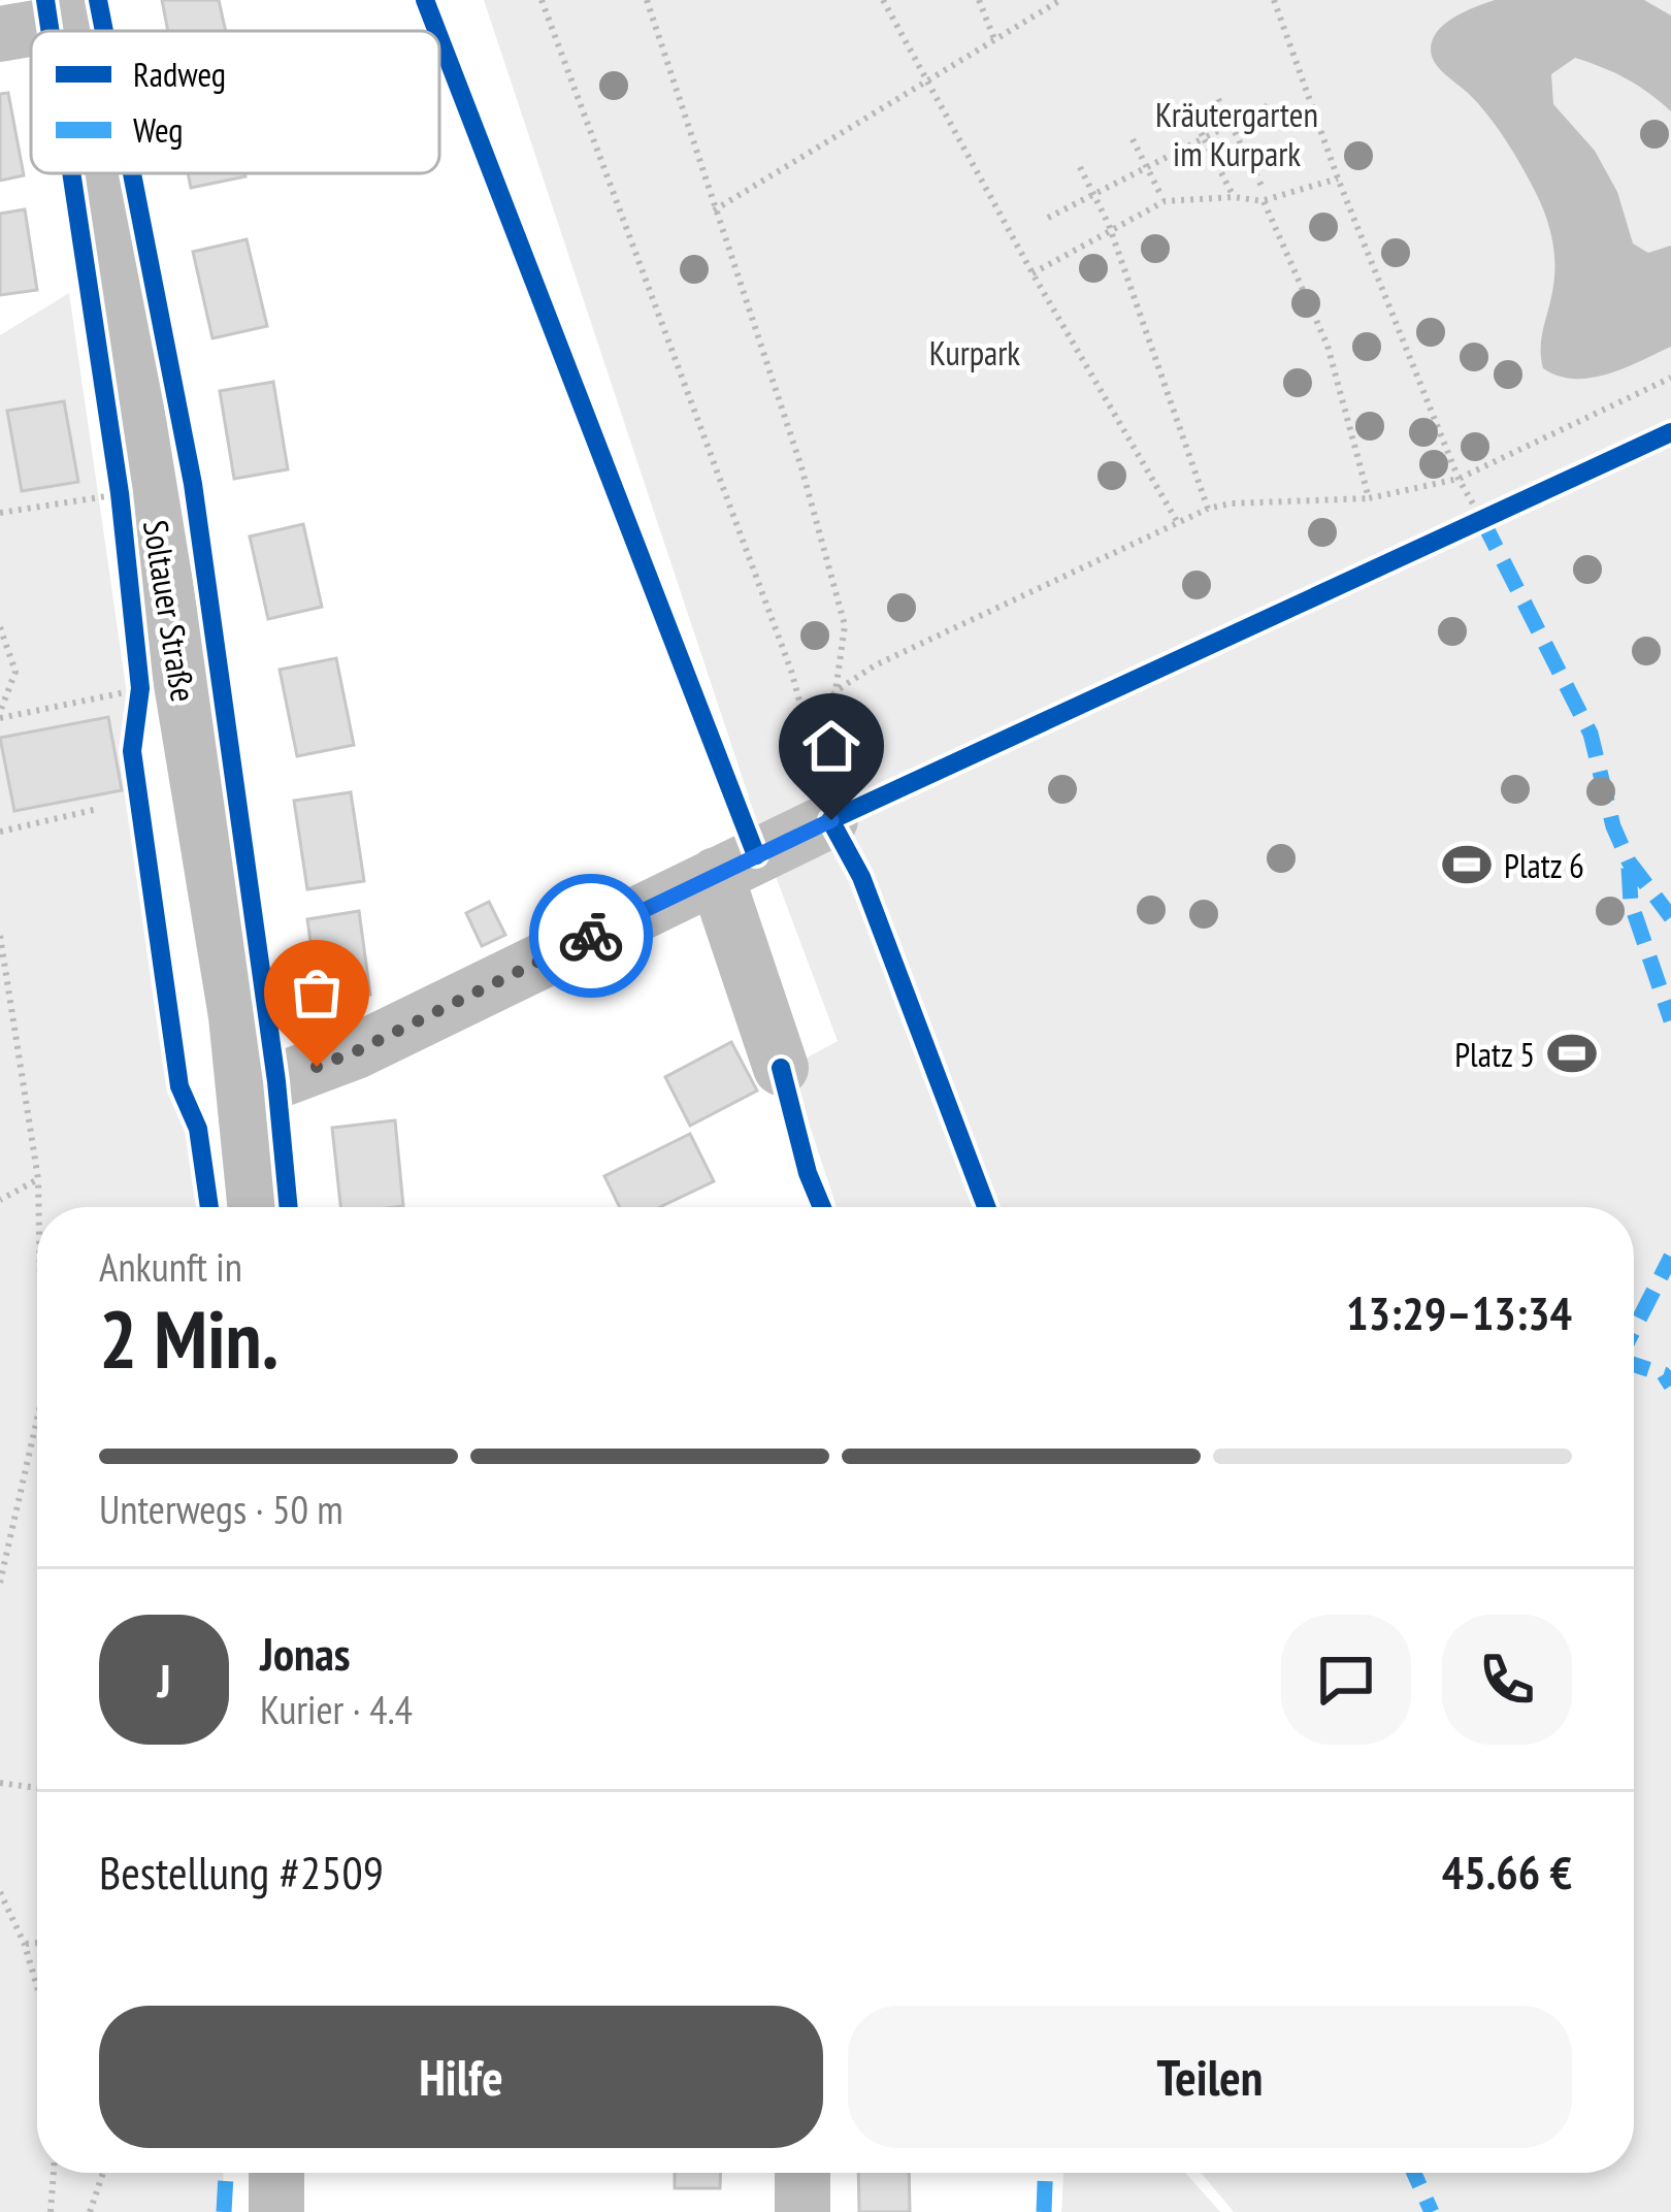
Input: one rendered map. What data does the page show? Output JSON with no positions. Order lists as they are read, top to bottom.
{
  "streets": {
    "street": ["Soltauer Straße"]
  },
  "parks": ["Kräutergarten im Kurpark", "Kurpark"],
  "places": {
    "sports": ["Platz 6", "Platz 5"]
  },
  "legend": ["Radweg", "Weg"],
  "page": {
    "heading": ["2 Min.", "Ankunft in", "13:29–13:34"],
    "panel": [
      "Jonas",
      "Kurier · 4.4",
      "Bestellung #2509",
      "45.66 €"
    ],
    "bar": "Unterwegs · 50 m",
    "round": "J",
    "buttons": ["Hilfe", "Teilen"]
  }
}
